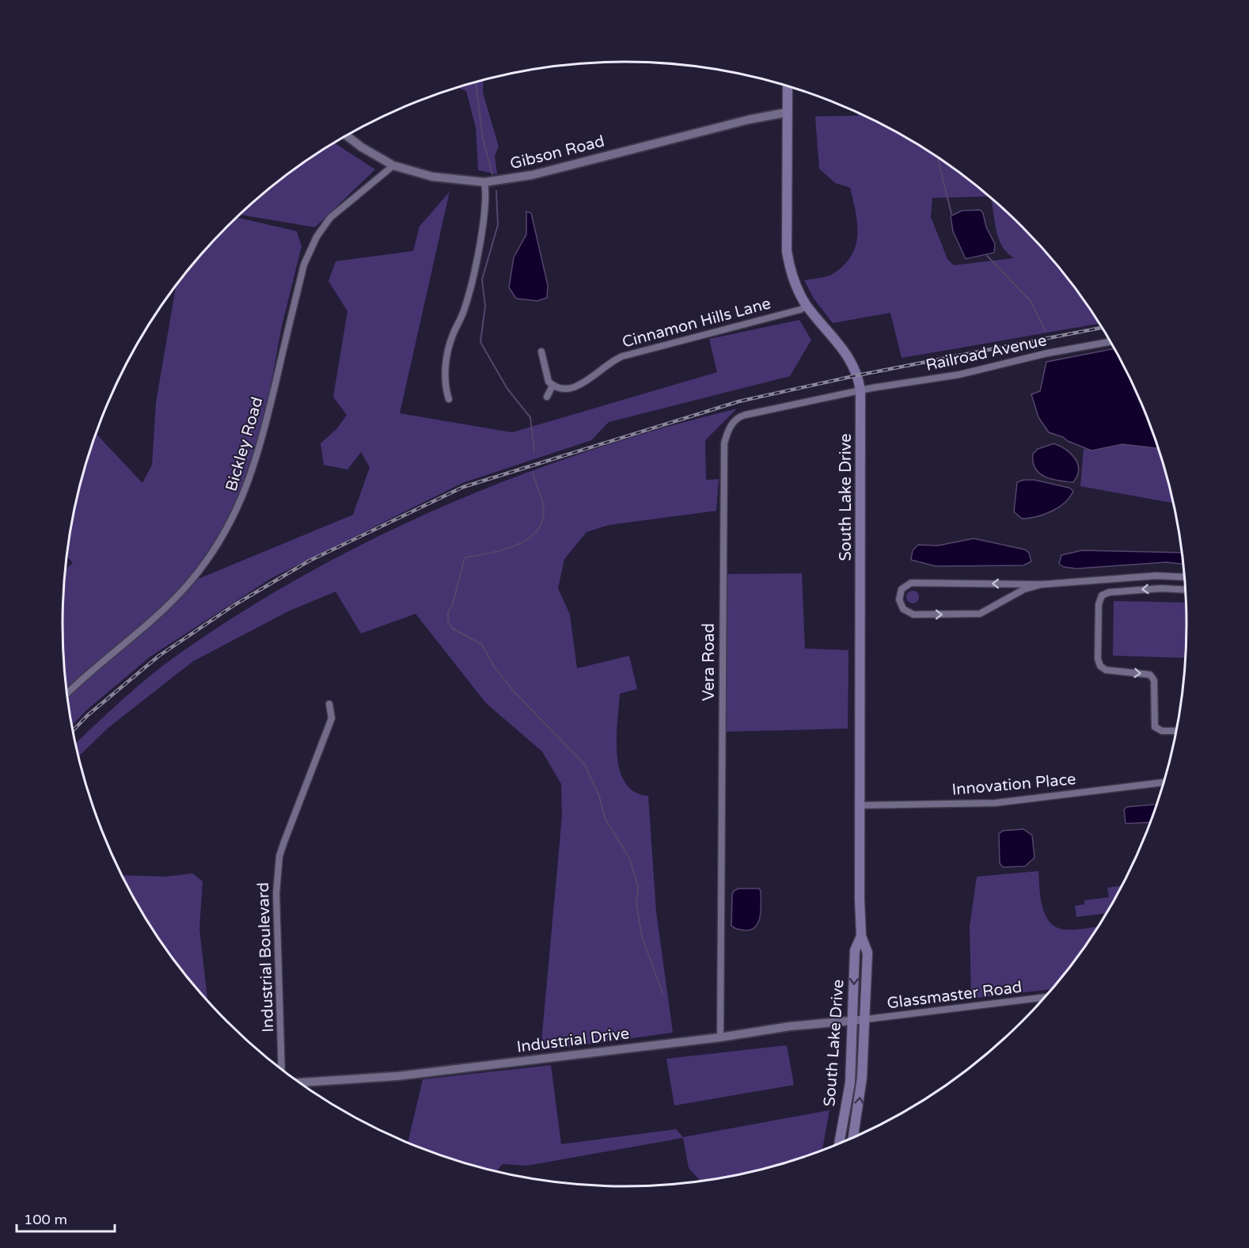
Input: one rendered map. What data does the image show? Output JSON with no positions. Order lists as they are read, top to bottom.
{
  "streets": {
    "main road": ["South Lake Drive"],
    "street": [
      "Gibson Road",
      "Cinnamon Hills Lane",
      "Railroad Avenue",
      "Bickley Road",
      "Vera Road",
      "Innovation Place",
      "Industrial Boulevard",
      "Glassmaster Road",
      "Industrial Drive"
    ]
  },
  "crossings": [
    ["Gibson Road", "Bickley Road"],
    ["Gibson Road", "South Lake Drive"],
    ["Cinnamon Hills Lane", "South Lake Drive"],
    ["Railroad Avenue", "South Lake Drive"],
    ["Railroad Avenue", "Vera Road"],
    ["South Lake Drive", "Vera Road"],
    ["South Lake Drive", "Innovation Place"],
    ["South Lake Drive", "Glassmaster Road"],
    ["South Lake Drive", "Industrial Drive"],
    ["Vera Road", "Industrial Drive"],
    ["Glassmaster Road", "Industrial Drive"]
  ],
  "scale_bar": "100 m"
}
